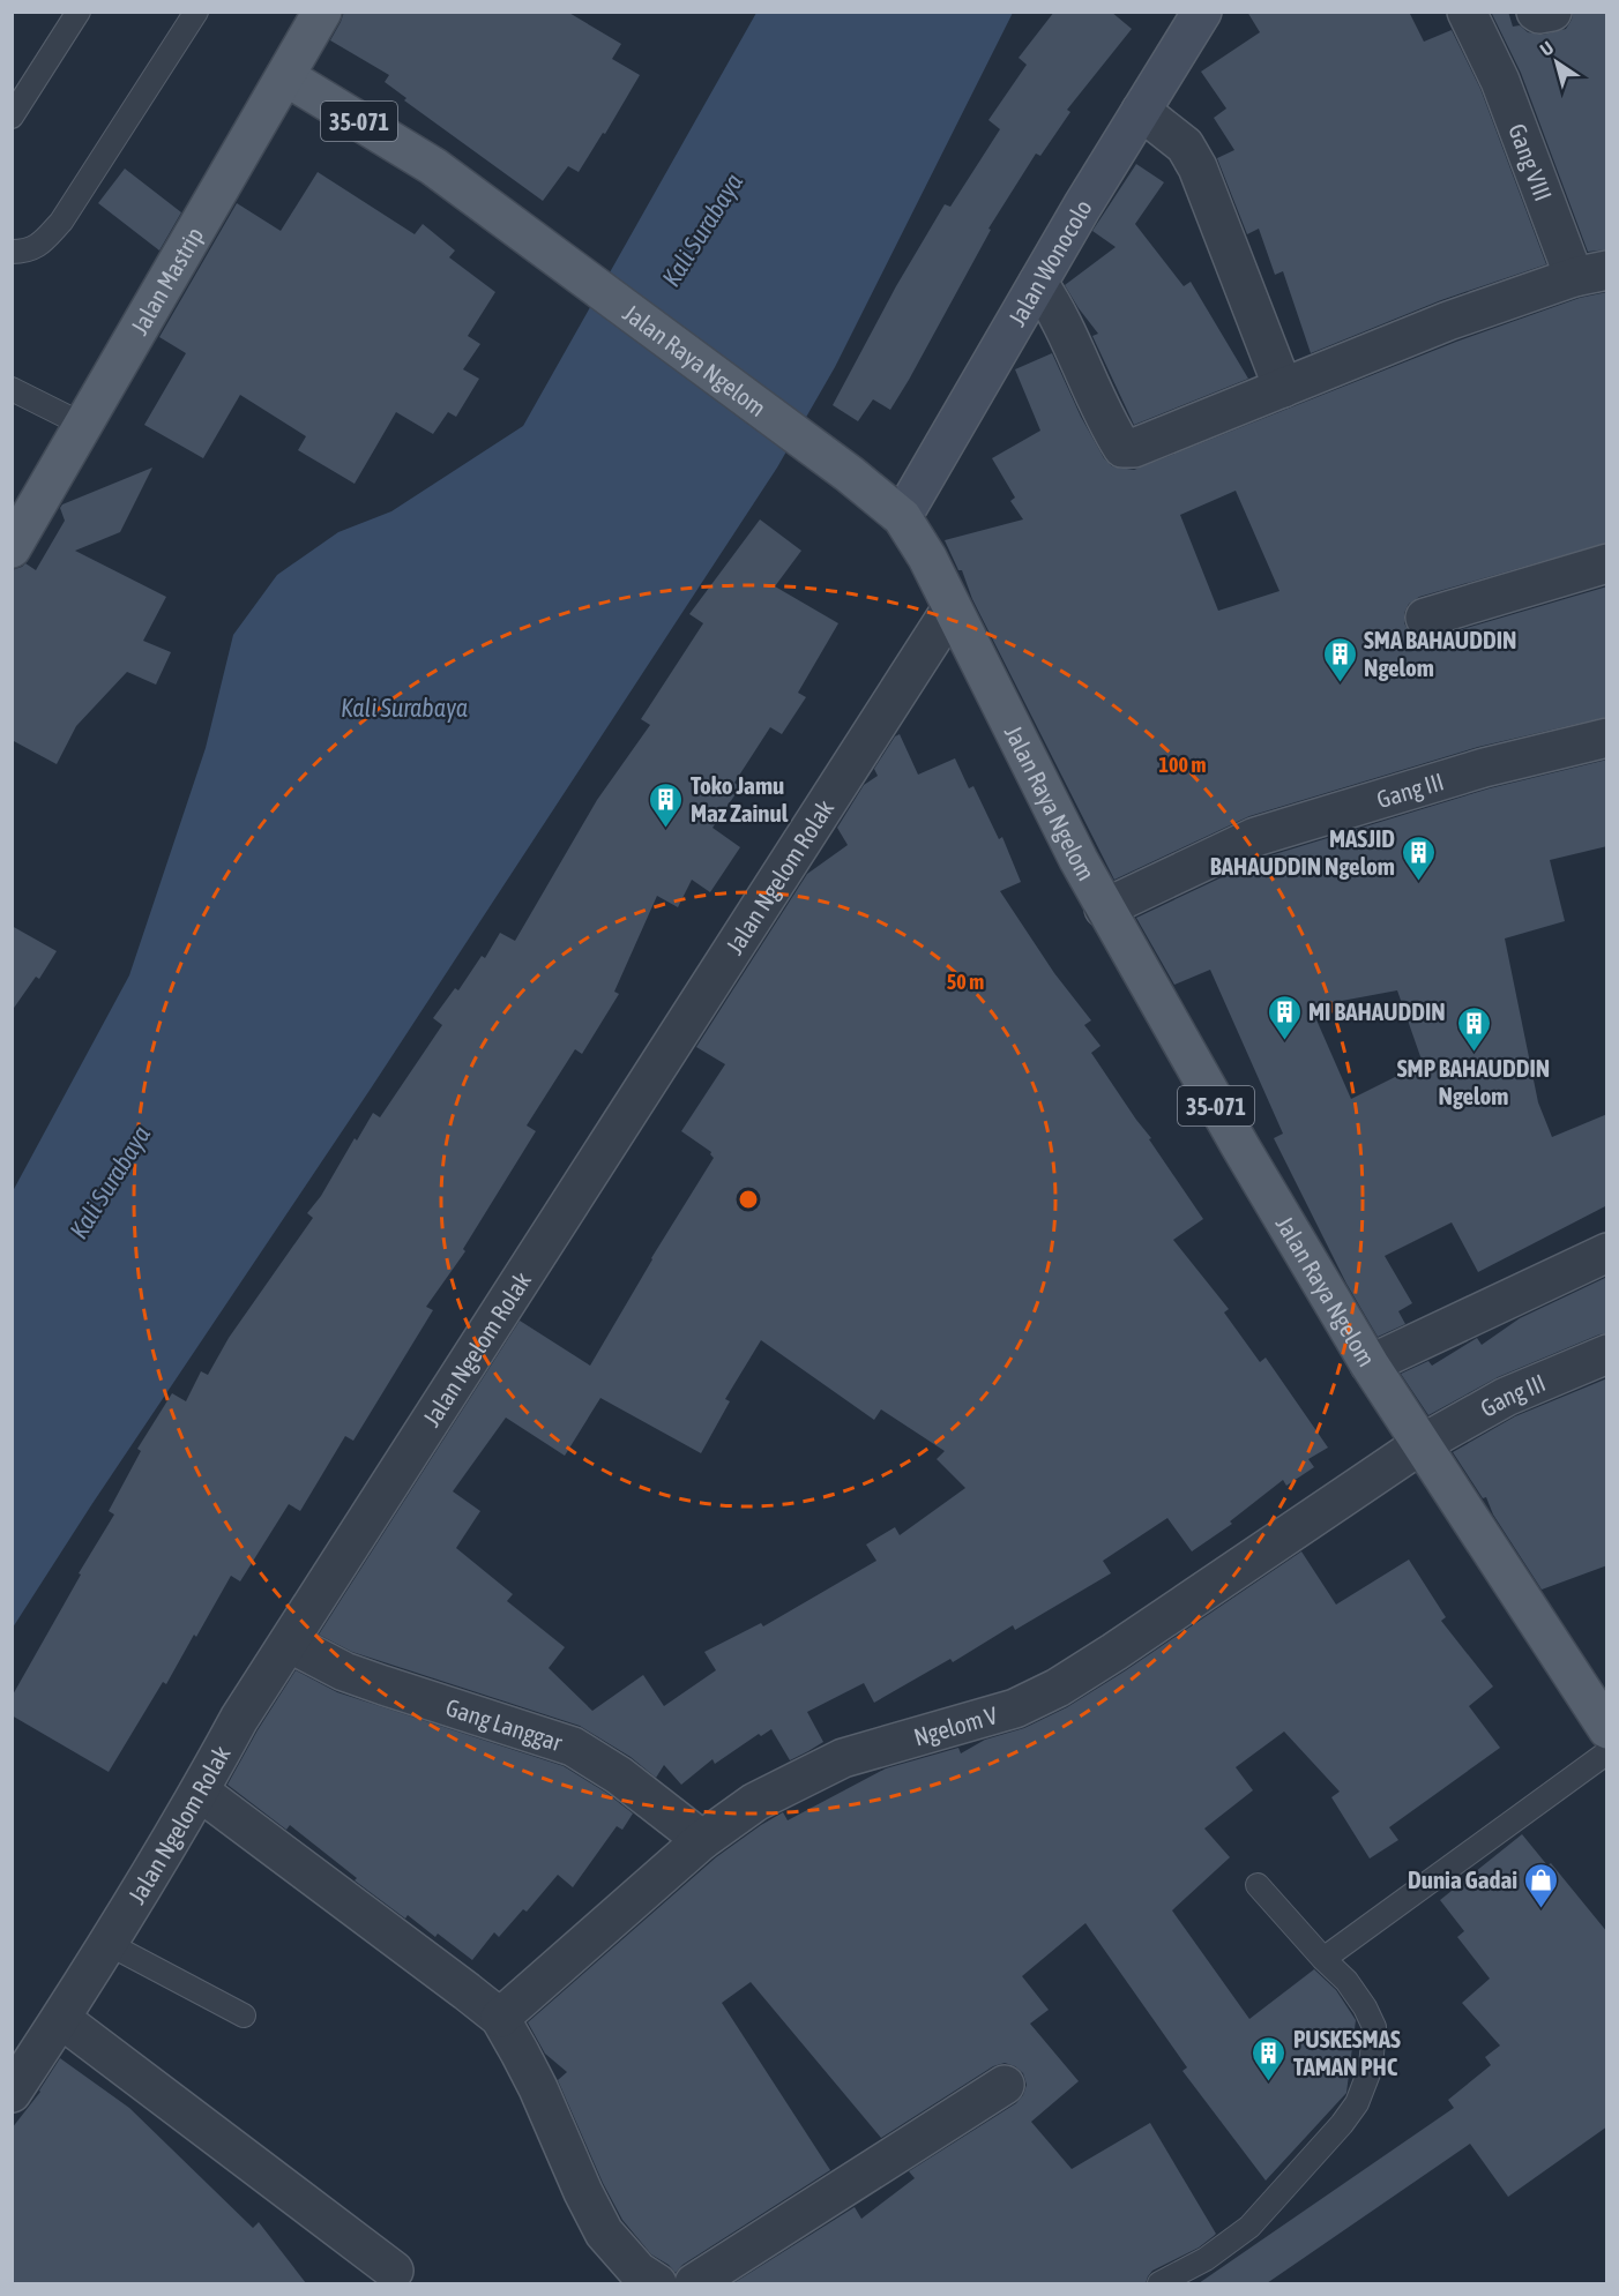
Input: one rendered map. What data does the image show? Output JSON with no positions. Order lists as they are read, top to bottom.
{
  "streets": {
    "main road": [
      "35-071",
      "Jalan Wonocolo",
      "Jalan Mastrip",
      "Jalan Raya Ngelom"
    ],
    "street": [
      "Gang VIII",
      "Gang III",
      "Jalan Ngelom Rolak",
      "Gang Langgar",
      "Ngelom V"
    ]
  },
  "crossings": [
    ["Jalan Wonocolo", "Jalan Raya Ngelom"],
    ["Jalan Mastrip", "Jalan Raya Ngelom"],
    ["Jalan Raya Ngelom", "Gang III"],
    ["Jalan Raya Ngelom", "Jalan Ngelom Rolak"],
    ["Jalan Raya Ngelom", "Ngelom V"],
    ["Gang III", "Ngelom V"],
    ["Jalan Ngelom Rolak", "Gang Langgar"],
    ["Gang Langgar", "Ngelom V"]
  ],
  "water": ["Kali Surabaya"],
  "places": {
    "building": [
      "SMA BAHAUDDIN Ngelom",
      "Toko Jamu Maz Zainul",
      "MASJID BAHAUDDIN Ngelom",
      "MI BAHAUDDIN",
      "SMP BAHAUDDIN Ngelom",
      "PUSKESMAS TAMAN PHC"
    ],
    "shop": ["Dunia Gadai"]
  },
  "north": "top left",
  "rings": ["100 m", "50 m"]
}
